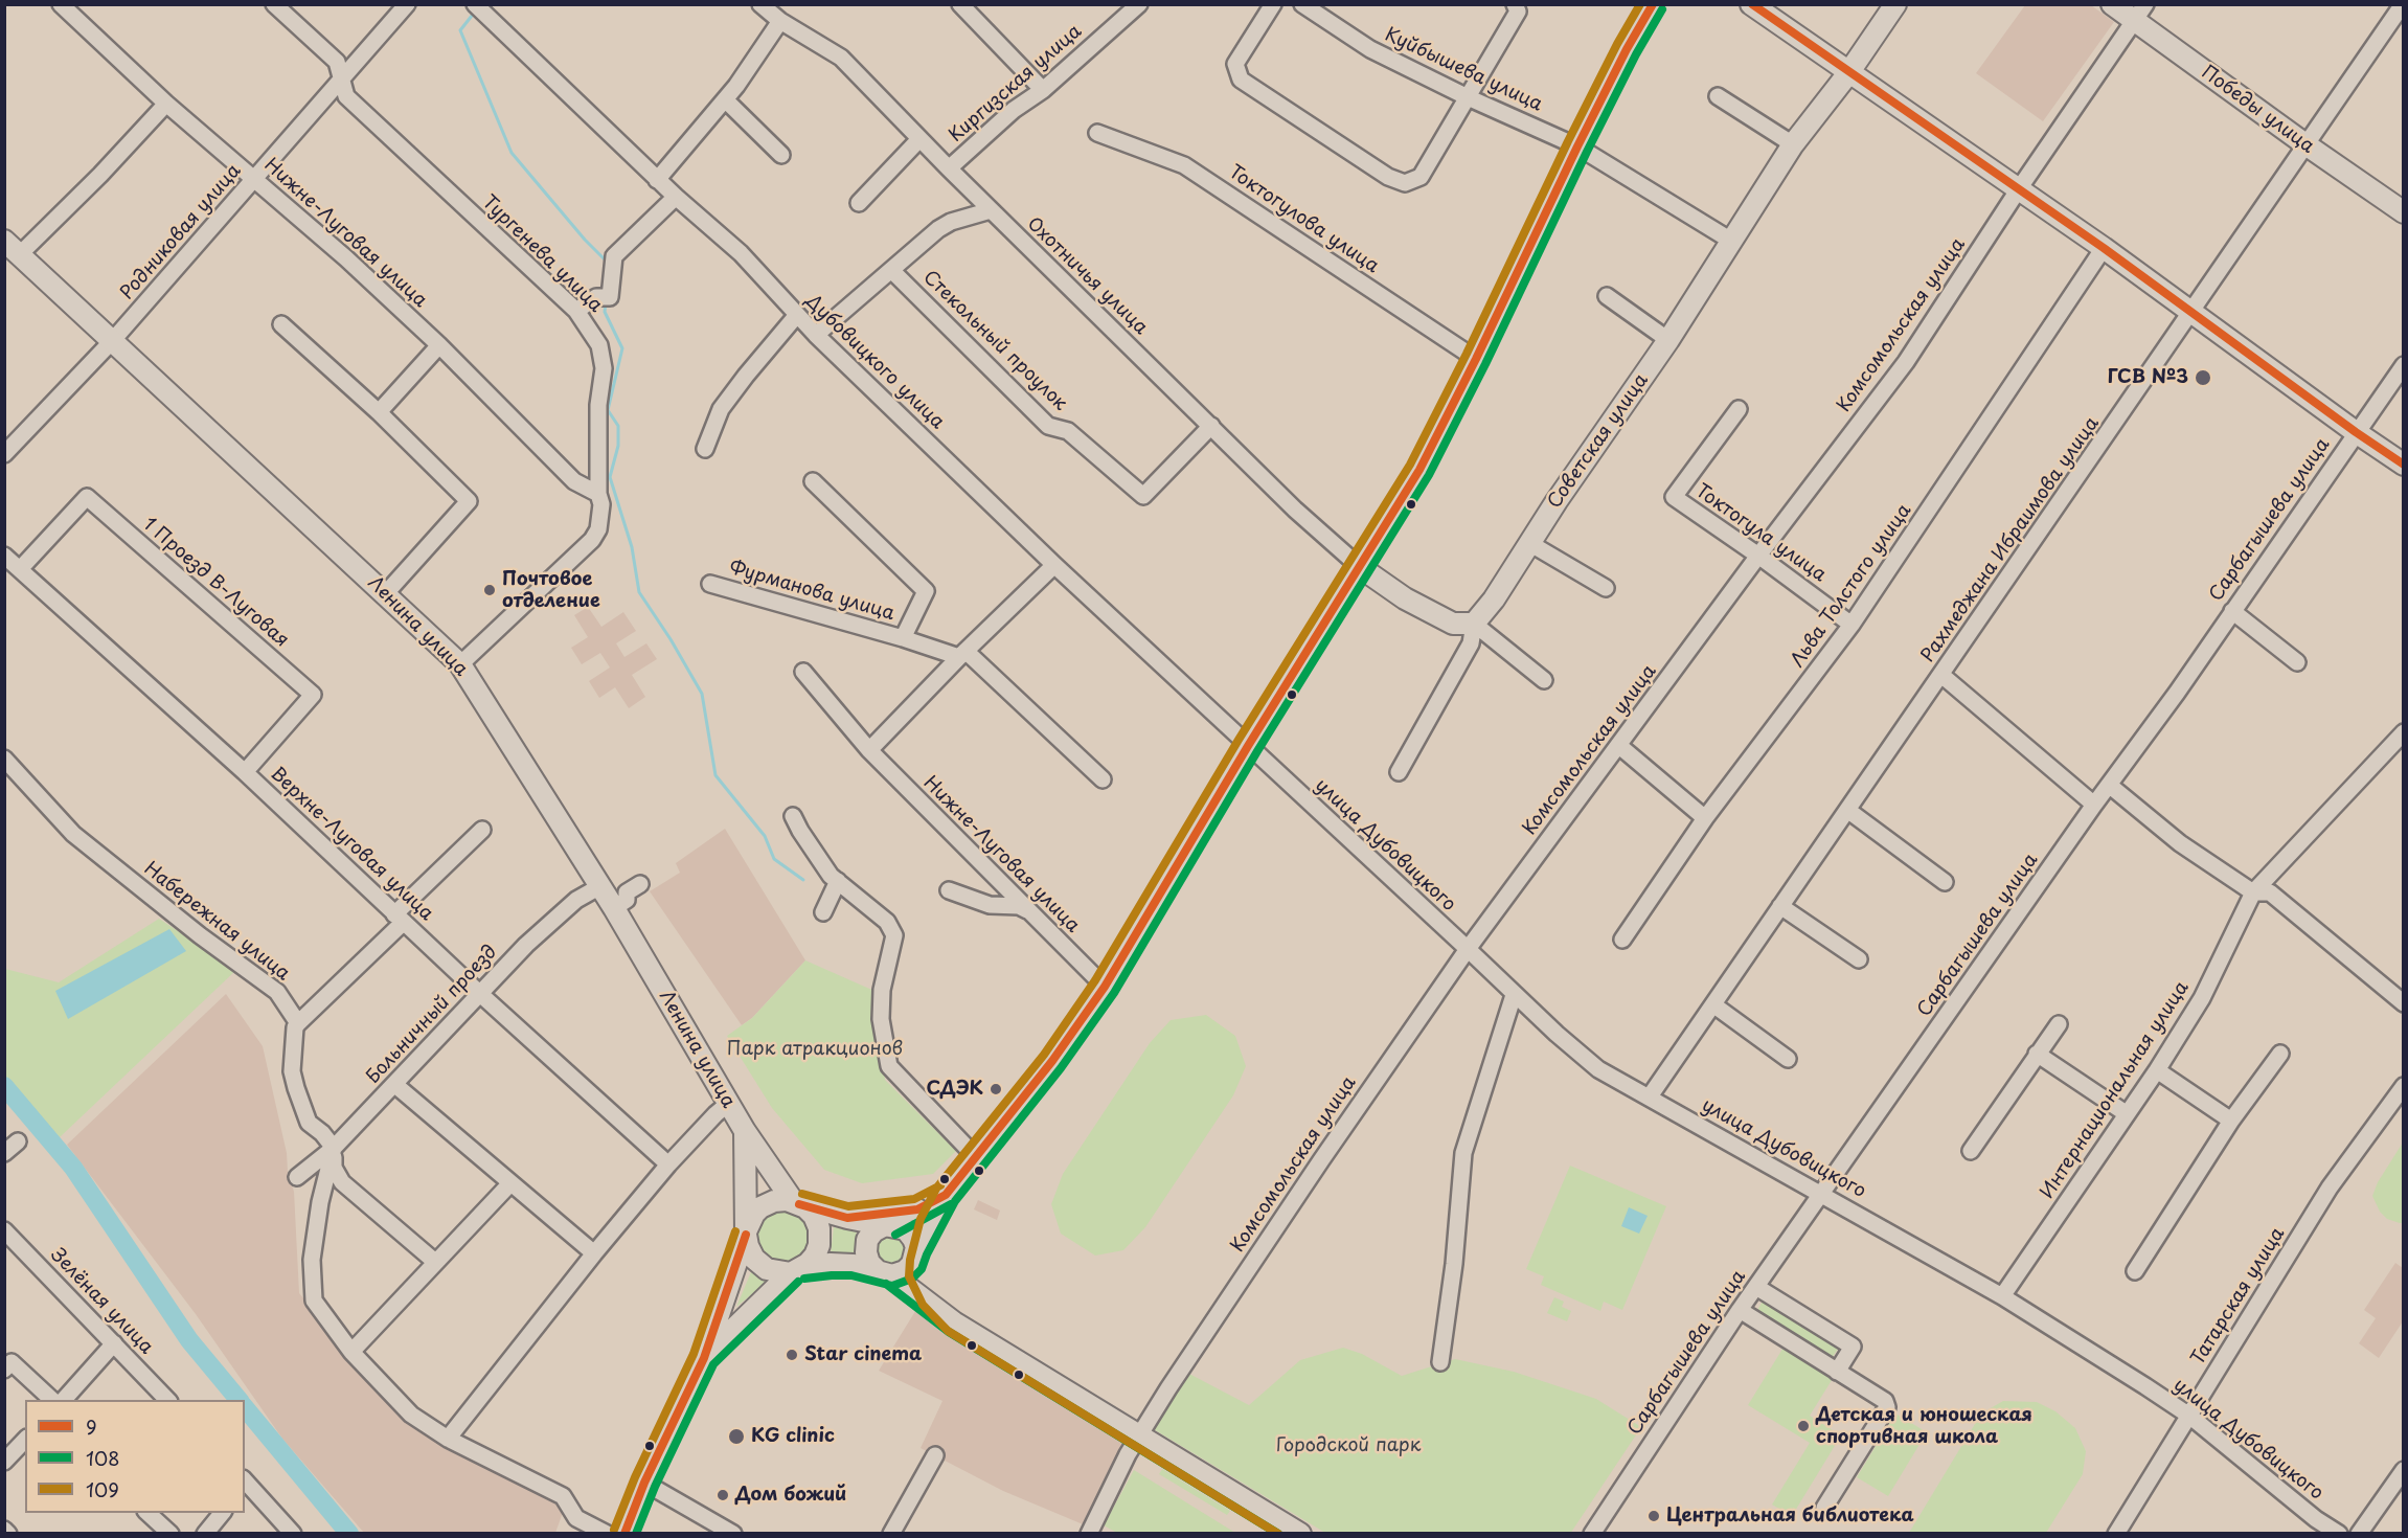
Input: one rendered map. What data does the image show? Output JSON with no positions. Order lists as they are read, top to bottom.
{
  "streets": {
    "main road": ["Победы улица", "Советская улица", "Ленина улица"],
    "street": [
      "Куйбышева улица",
      "Киргизская улица",
      "Токтогулова улица",
      "Родниковая улица",
      "Нижне-Луговая улица",
      "Тургенева улица",
      "Охотничья улица",
      "Комсомольская улица",
      "Стекольный проулок",
      "Дубовицкого улица",
      "Сарбагышева улица",
      "Токтогула улица",
      "Рахмеджана Ибраимова улица",
      "1 Проезд В-Луговая",
      "Льва Толстого улица",
      "Фурманова улица",
      "Верхне-Луговая улица",
      "улица Дубовицкого",
      "Набережная улица",
      "Больничный проезд",
      "Интернациональная улица",
      "Татарская улица",
      "Зелёная улица"
    ]
  },
  "crossings": [
    ["Куйбышева улица", "Советская улица"],
    ["Киргизская улица", "Охотничья улица"],
    ["Победы улица", "Комсомольская улица"],
    ["Победы улица", "Рахмеджана Ибраимова улица"],
    ["Родниковая улица", "Нижне-Луговая улица"],
    ["Родниковая улица", "Тургенева улица"],
    ["Родниковая улица", "Ленина улица"],
    ["Нижне-Луговая улица", "Тургенева улица"],
    ["Тургенева улица", "Ленина улица"],
    ["Охотничья улица", "Стекольный проулок"],
    ["Комсомольская улица", "Токтогула улица"],
    ["Комсомольская улица", "улица Дубовицкого"],
    ["Дубовицкого улица", "улица Дубовицкого"],
    ["Сарбагышева улица", "улица Дубовицкого"],
    ["Токтогула улица", "Льва Толстого улица"],
    ["Рахмеджана Ибраимова улица", "улица Дубовицкого"],
    ["1 Проезд В-Луговая", "Верхне-Луговая улица"],
    ["Ленина улица", "Больничный проезд"],
    ["Верхне-Луговая улица", "Больничный проезд"],
    ["улица Дубовицкого", "Интернациональная улица"],
    ["улица Дубовицкого", "Татарская улица"]
  ],
  "parks": ["Парк атракционов", "Городской парк"],
  "places": [
    "ГСВ №3",
    "Почтовое отделение",
    "СДЭК",
    "Star cinema",
    "Детская и юношеская спортивная школа",
    "KG clinic",
    "Дом божий",
    "Центральная библиотека"
  ],
  "lines": ["transit line 9", "transit line 109", "transit line 108"],
  "legend": ["9", "108", "109"]
}
